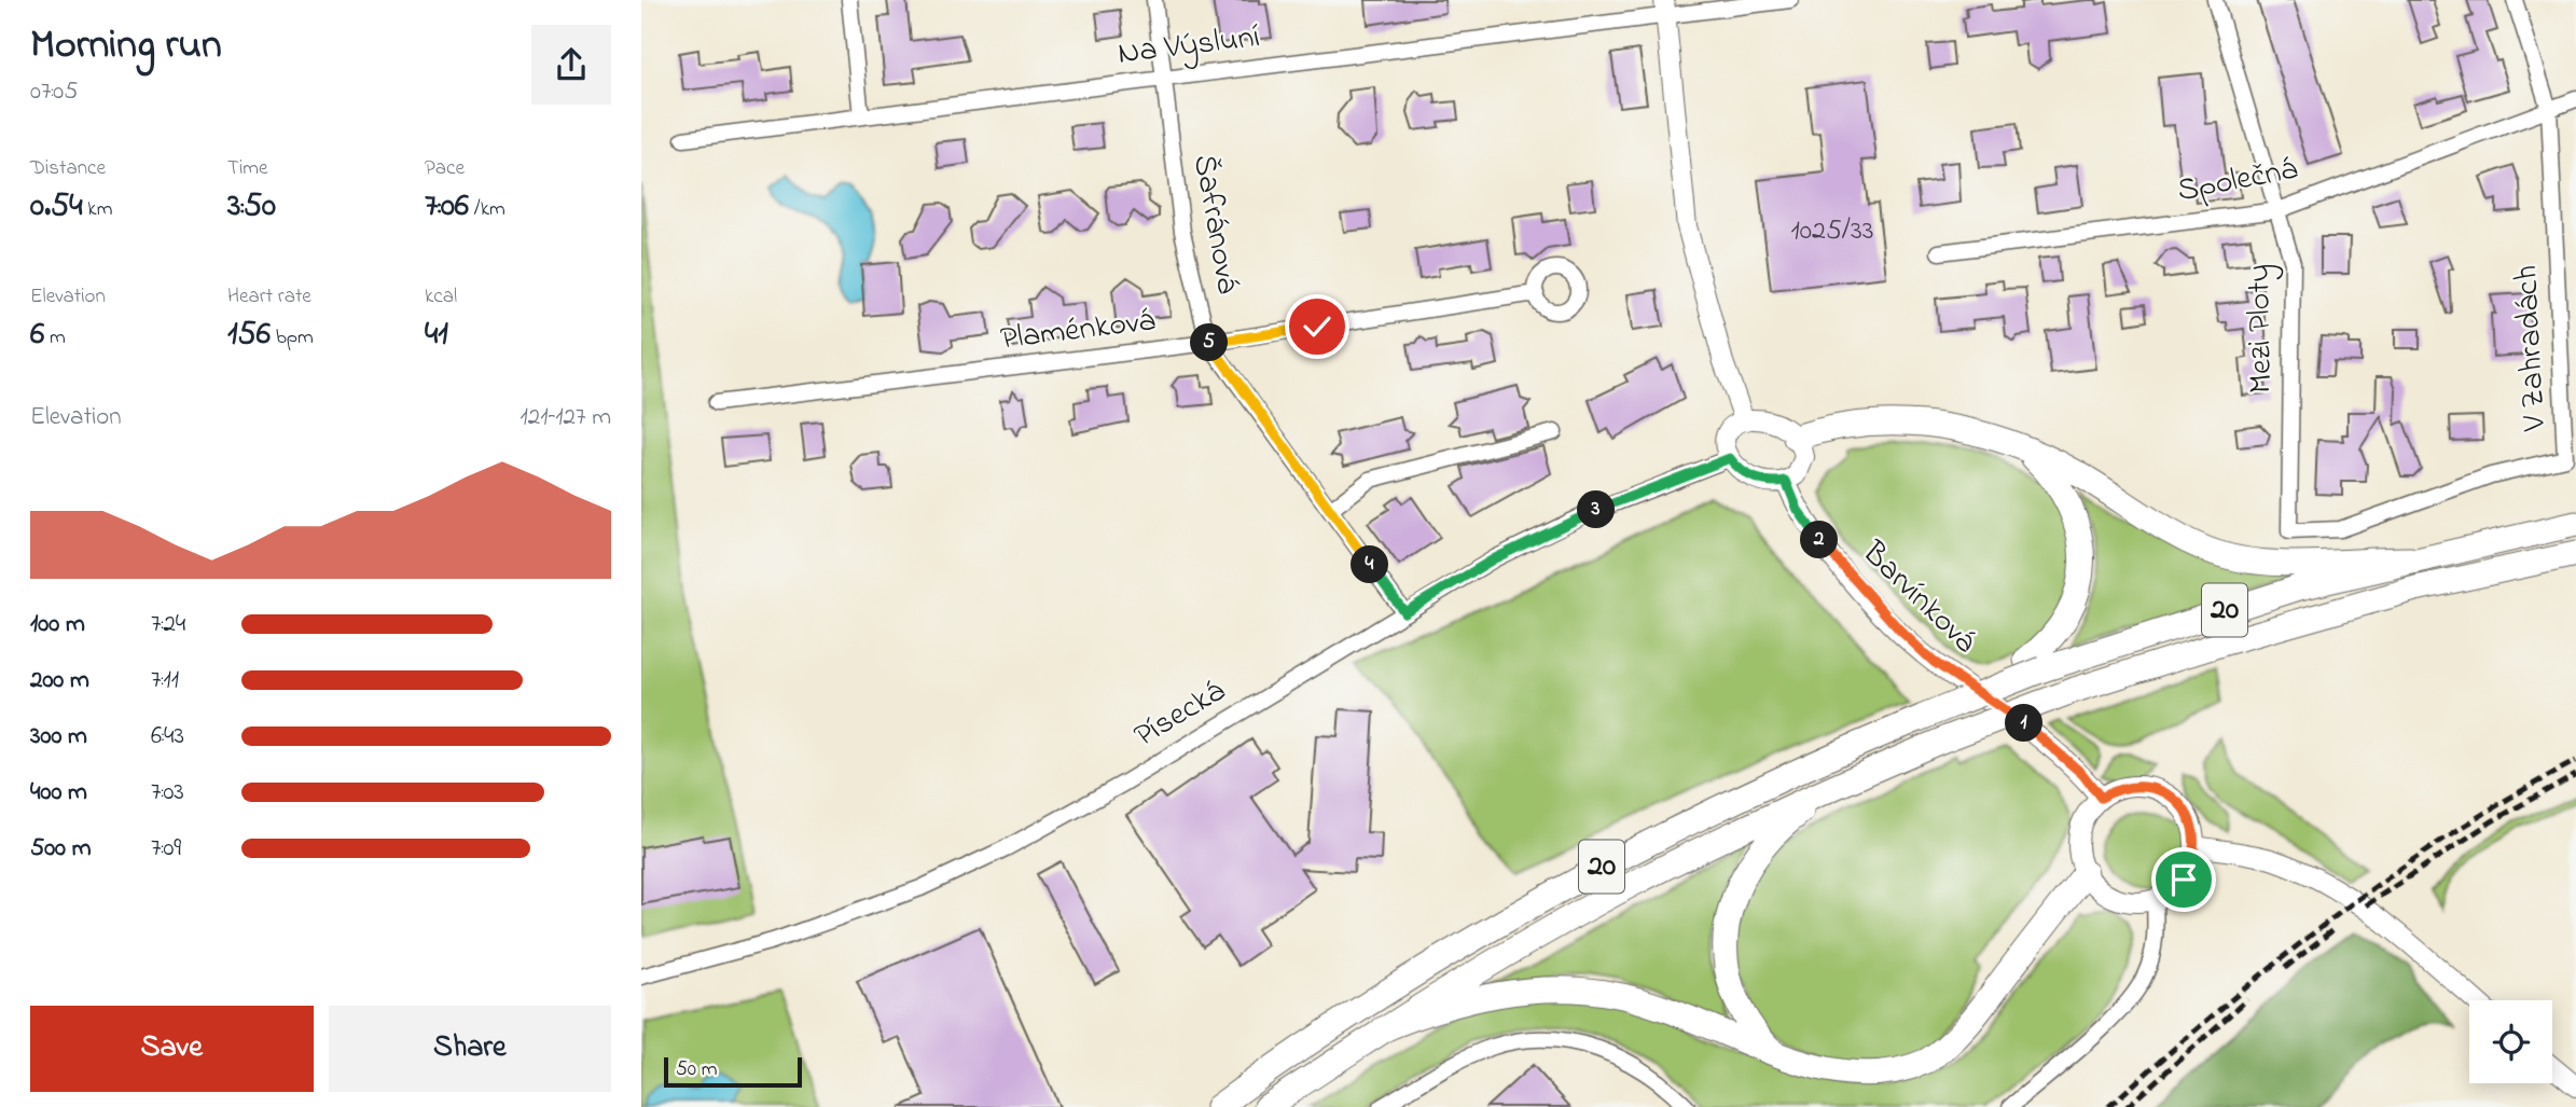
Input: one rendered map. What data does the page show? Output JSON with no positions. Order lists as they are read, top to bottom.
{
  "streets": {
    "highway": ["20"],
    "street": [
      "Na Výsluní",
      "Společná",
      "Šafránová",
      "Mezi Ploty",
      "Plaménková",
      "V Zahradách",
      "Barvínková",
      "Písecká"
    ]
  },
  "crossings": [
    ["Na Výsluní", "Šafránová"],
    ["Společná", "Mezi Ploty"],
    ["Společná", "V Zahradách"],
    ["Šafránová", "Plaménková"],
    ["Šafránová", "Písecká"],
    ["Mezi Ploty", "V Zahradách"],
    ["Barvínková", "Písecká"]
  ],
  "house_numbers": ["1025/33"],
  "scale_bar": "50 m",
  "page": {
    "heading": ["Morning run", "07:05"],
    "stats": [
      ["Distance", "0.54 km"],
      ["Time", "3:50"],
      ["Pace", "7:06 /km"],
      ["Elevation", "6 m"],
      ["Heart rate", "156 bpm"],
      ["kcal", "41"]
    ],
    "pins": [
      "5",
      "3",
      "2",
      "4",
      "1"
    ],
    "chart": ["Elevation", "121–127 m"],
    "list": [
      {
        "name": "100 m",
        "note": "7:24"
      },
      {
        "name": "200 m",
        "note": "7:11"
      },
      {
        "name": "300 m",
        "note": "6:43"
      },
      {
        "name": "400 m",
        "note": "7:03"
      },
      {
        "name": "500 m",
        "note": "7:09"
      }
    ],
    "buttons": ["Save", "Share"],
    "scale": "50 m"
  }
}
